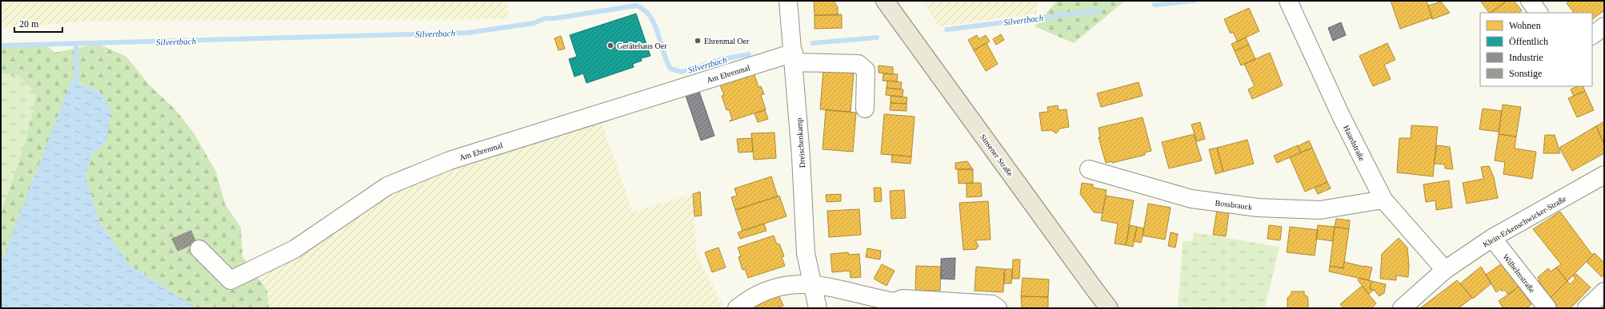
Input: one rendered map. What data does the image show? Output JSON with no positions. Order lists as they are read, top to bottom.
{
  "streets": {
    "main road": ["Sinsener Straße"],
    "street": [
      "Am Ehrenmal",
      "Dreischenkamp",
      "Haardstraße",
      "Bossbrauck",
      "Klein-Erkenschwicker-Straße",
      "Wilhelmstraße"
    ]
  },
  "crossings": [
    ["Am Ehrenmal", "Dreischenkamp"],
    ["Haardstraße", "Bossbrauck"],
    ["Haardstraße", "Klein-Erkenschwicker-Straße"],
    ["Klein-Erkenschwicker-Straße", "Wilhelmstraße"]
  ],
  "water": ["Silvertbach"],
  "places": ["Ehrenmal Oer", "Gerätehaus Oer"],
  "legend": [
    "Wohnen",
    "Öffentlich",
    "Industrie",
    "Sonstige"
  ],
  "scale_bar": "20 m"
}
